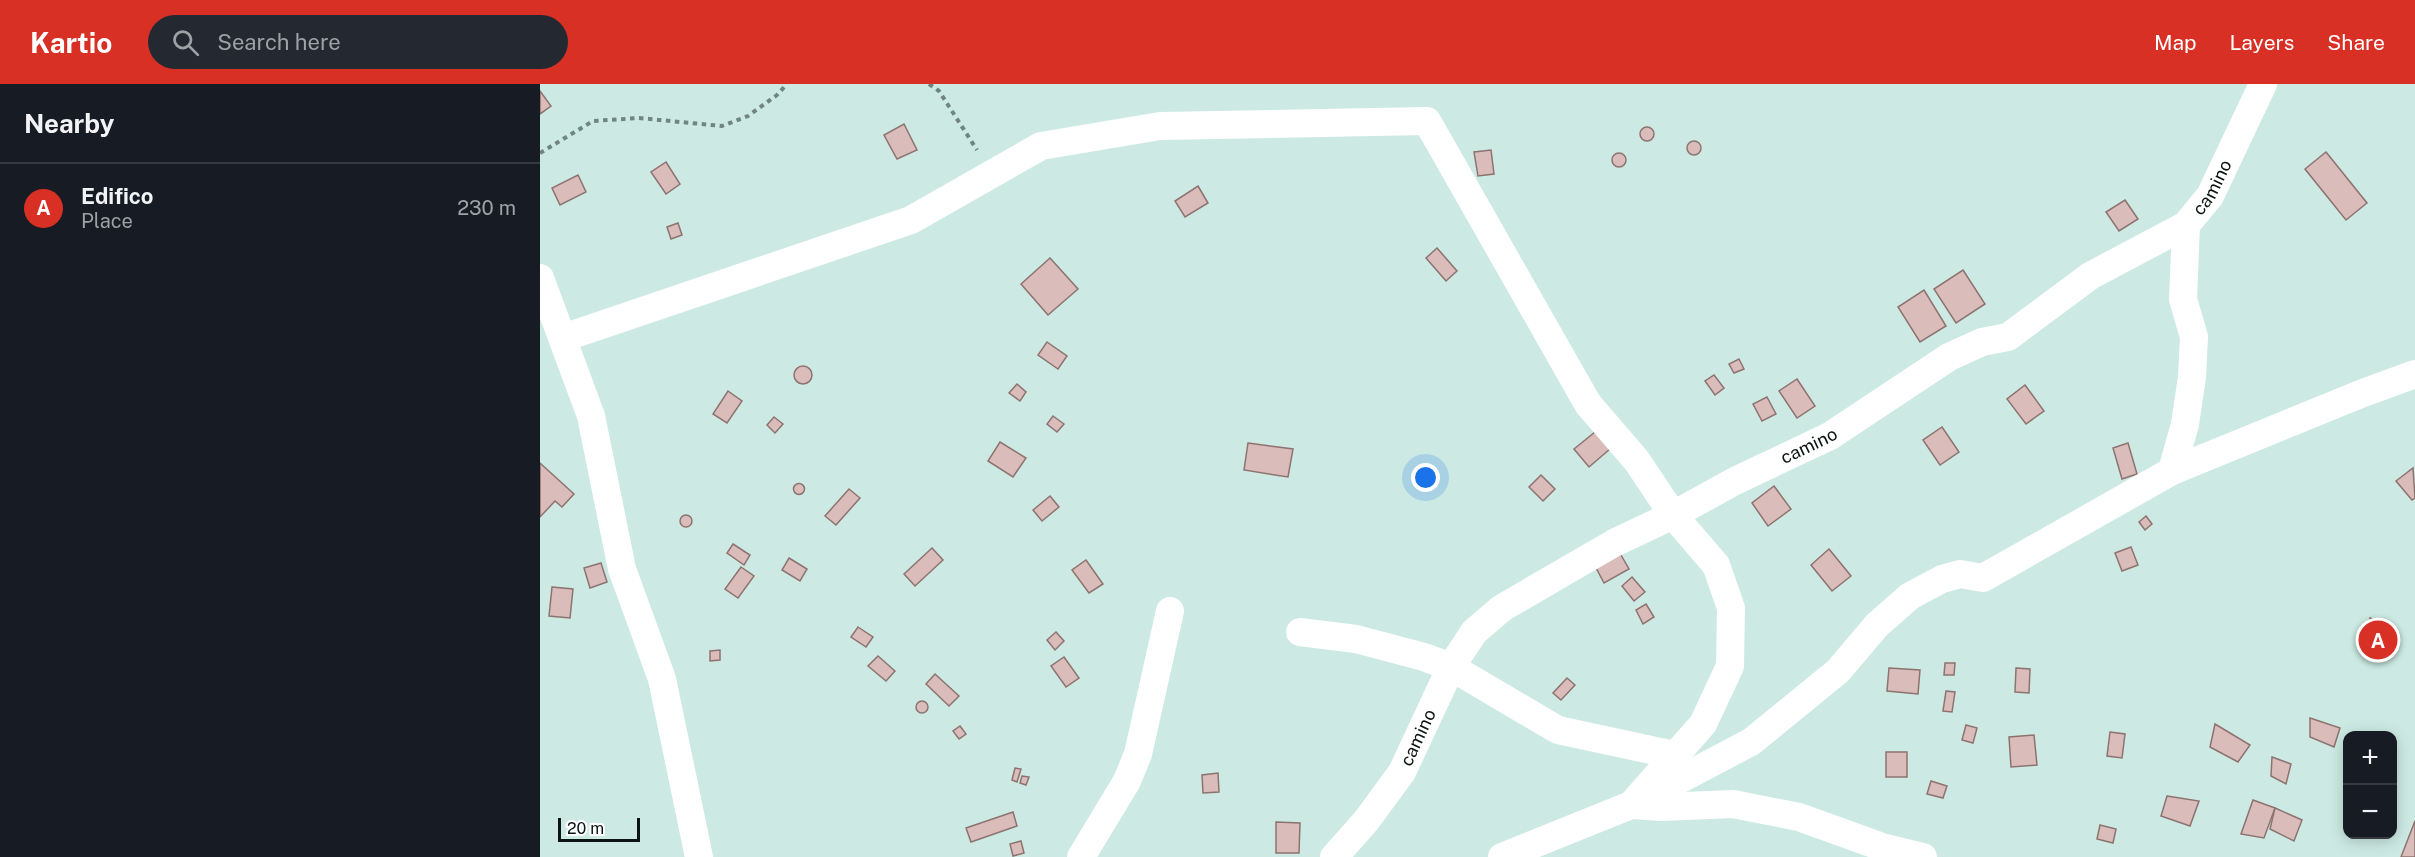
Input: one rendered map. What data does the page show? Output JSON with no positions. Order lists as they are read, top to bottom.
{
  "streets": {
    "street": ["camino"]
  },
  "scale_bar": "20 m",
  "page": {
    "header": "Kartio",
    "search": "Search here",
    "nav": ["Map", "Layers", "Share"],
    "heading": "Nearby",
    "list": [
      {
        "mark": "A",
        "name": "Edifico",
        "note": "Place",
        "value": "230 m"
      }
    ],
    "pins": "A",
    "map_buttons": ["+", "−"],
    "scale": "20 m"
  }
}
